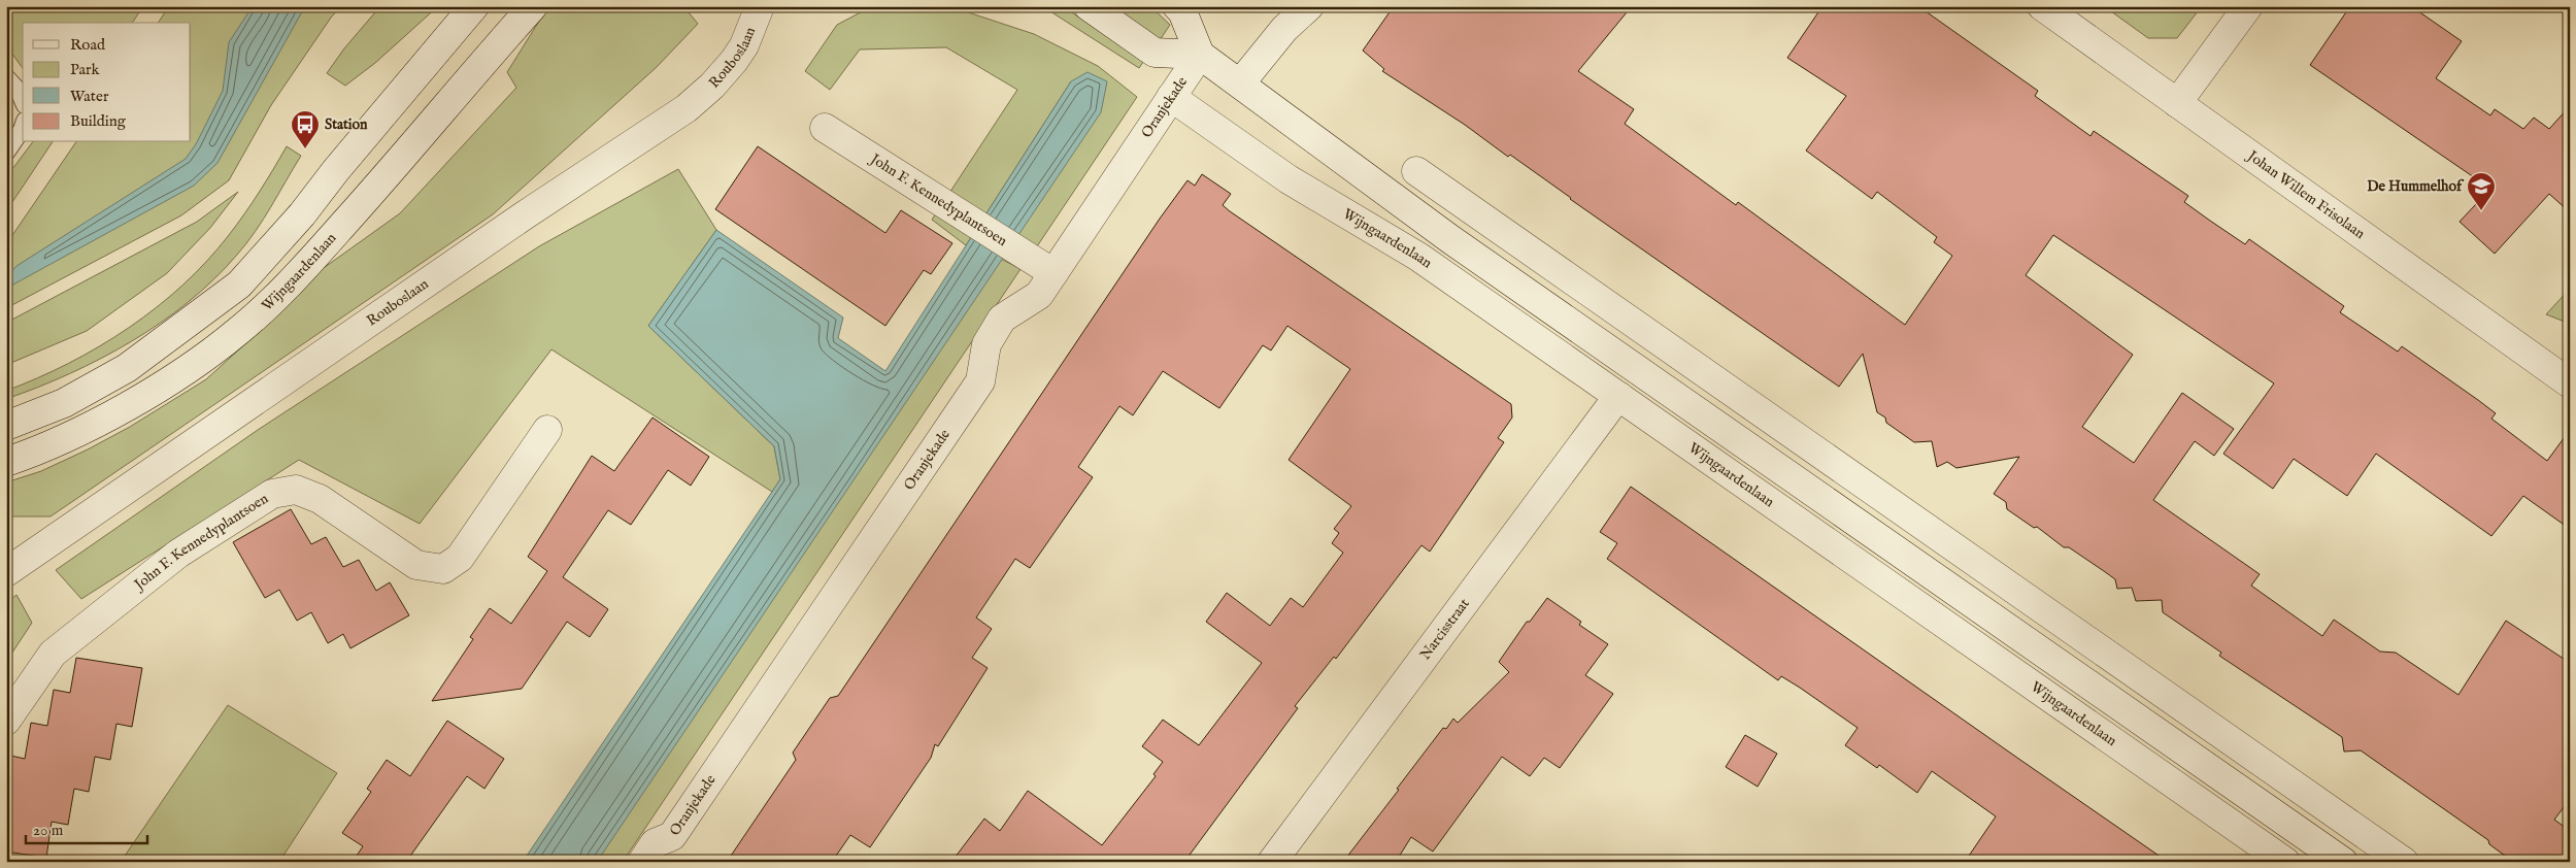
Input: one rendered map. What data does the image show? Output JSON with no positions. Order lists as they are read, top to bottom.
{
  "streets": {
    "street": [
      "Rouboslaan",
      "Oranjekade",
      "Johan Willem Frisolaan",
      "John F. Kennedyplantsoen",
      "Wijngaardenlaan",
      "Narcisstraat"
    ]
  },
  "crossings": [
    ["Oranjekade", "John F. Kennedyplantsoen"],
    ["Oranjekade", "Wijngaardenlaan"],
    ["Wijngaardenlaan", "Narcisstraat"]
  ],
  "places": {
    "bus stop": ["Station"],
    "school or university": ["De Hummelhof"]
  },
  "legend": [
    "Road",
    "Park",
    "Water",
    "Building"
  ],
  "scale_bar": "20 m"
}
